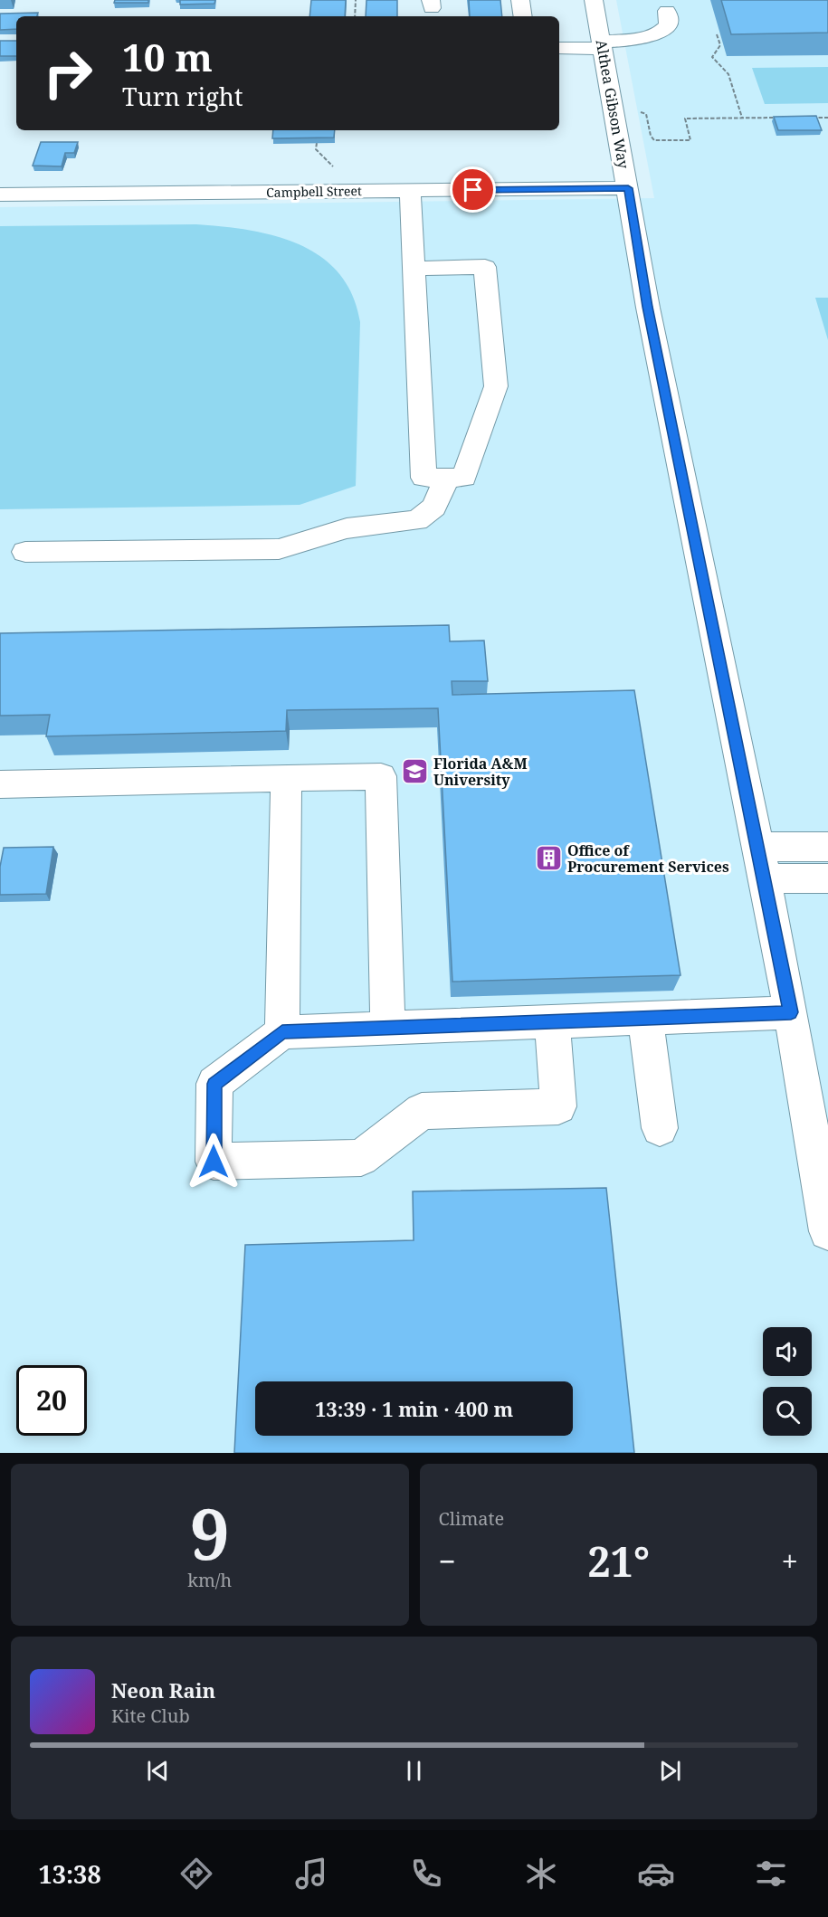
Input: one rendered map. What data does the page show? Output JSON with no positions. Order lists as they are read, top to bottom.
{
  "streets": {
    "street": ["Althea Gibson Way", "Campbell Street"]
  },
  "crossings": [
    ["Althea Gibson Way", "Campbell Street"]
  ],
  "places": {
    "school or university": ["Florida A&M University"],
    "building": ["Office of Procurement Services"]
  },
  "page": {
    "turn": ["10 m", "Turn right"],
    "limit": "20",
    "trip": "13:39 · 1 min · 400 m",
    "tile": [
      ["9", "km/h"],
      "Climate"
    ],
    "heat": ["−", "21°", "+"],
    "song": ["Neon Rain", "Kite Club"],
    "tabs": "13:38"
  }
}
